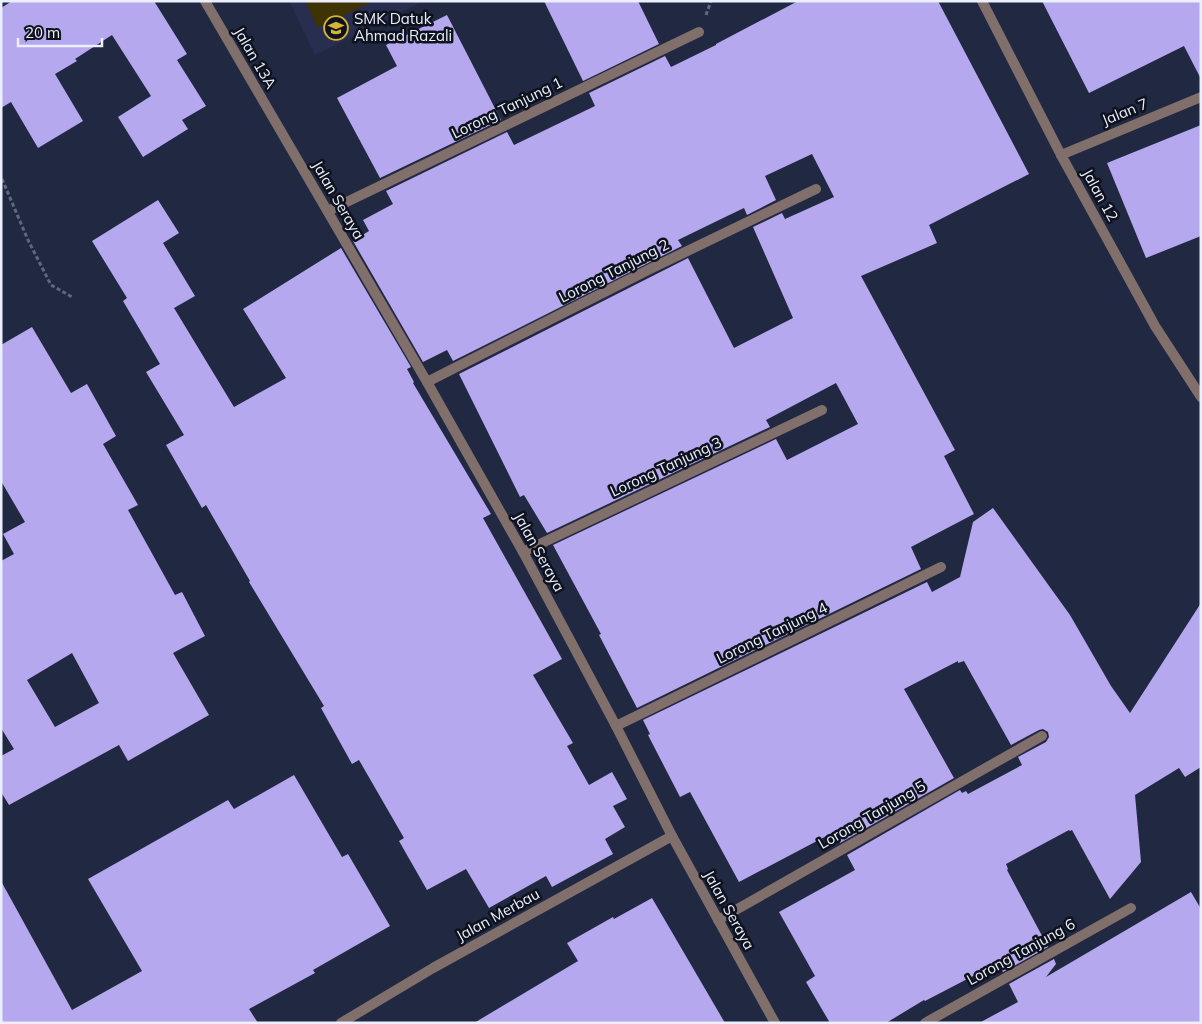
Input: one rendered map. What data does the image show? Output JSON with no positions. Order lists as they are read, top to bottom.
{
  "streets": {
    "street": [
      "Jalan 13A",
      "Lorong Tanjung 1",
      "Jalan 7",
      "Jalan 12",
      "Jalan Seraya",
      "Lorong Tanjung 2",
      "Lorong Tanjung 3",
      "Lorong Tanjung 4",
      "Lorong Tanjung 5",
      "Jalan Merbau",
      "Lorong Tanjung 6"
    ]
  },
  "crossings": [
    ["Jalan 13A", "Jalan Seraya"],
    ["Lorong Tanjung 1", "Jalan Seraya"],
    ["Jalan 7", "Jalan 12"],
    ["Jalan Seraya", "Lorong Tanjung 2"],
    ["Jalan Seraya", "Lorong Tanjung 3"],
    ["Jalan Seraya", "Lorong Tanjung 4"],
    ["Jalan Seraya", "Lorong Tanjung 5"],
    ["Jalan Seraya", "Jalan Merbau"]
  ],
  "places": {
    "school or university": ["SMK Datuk Ahmad Razali"]
  },
  "scale_bar": "20 m"
}
